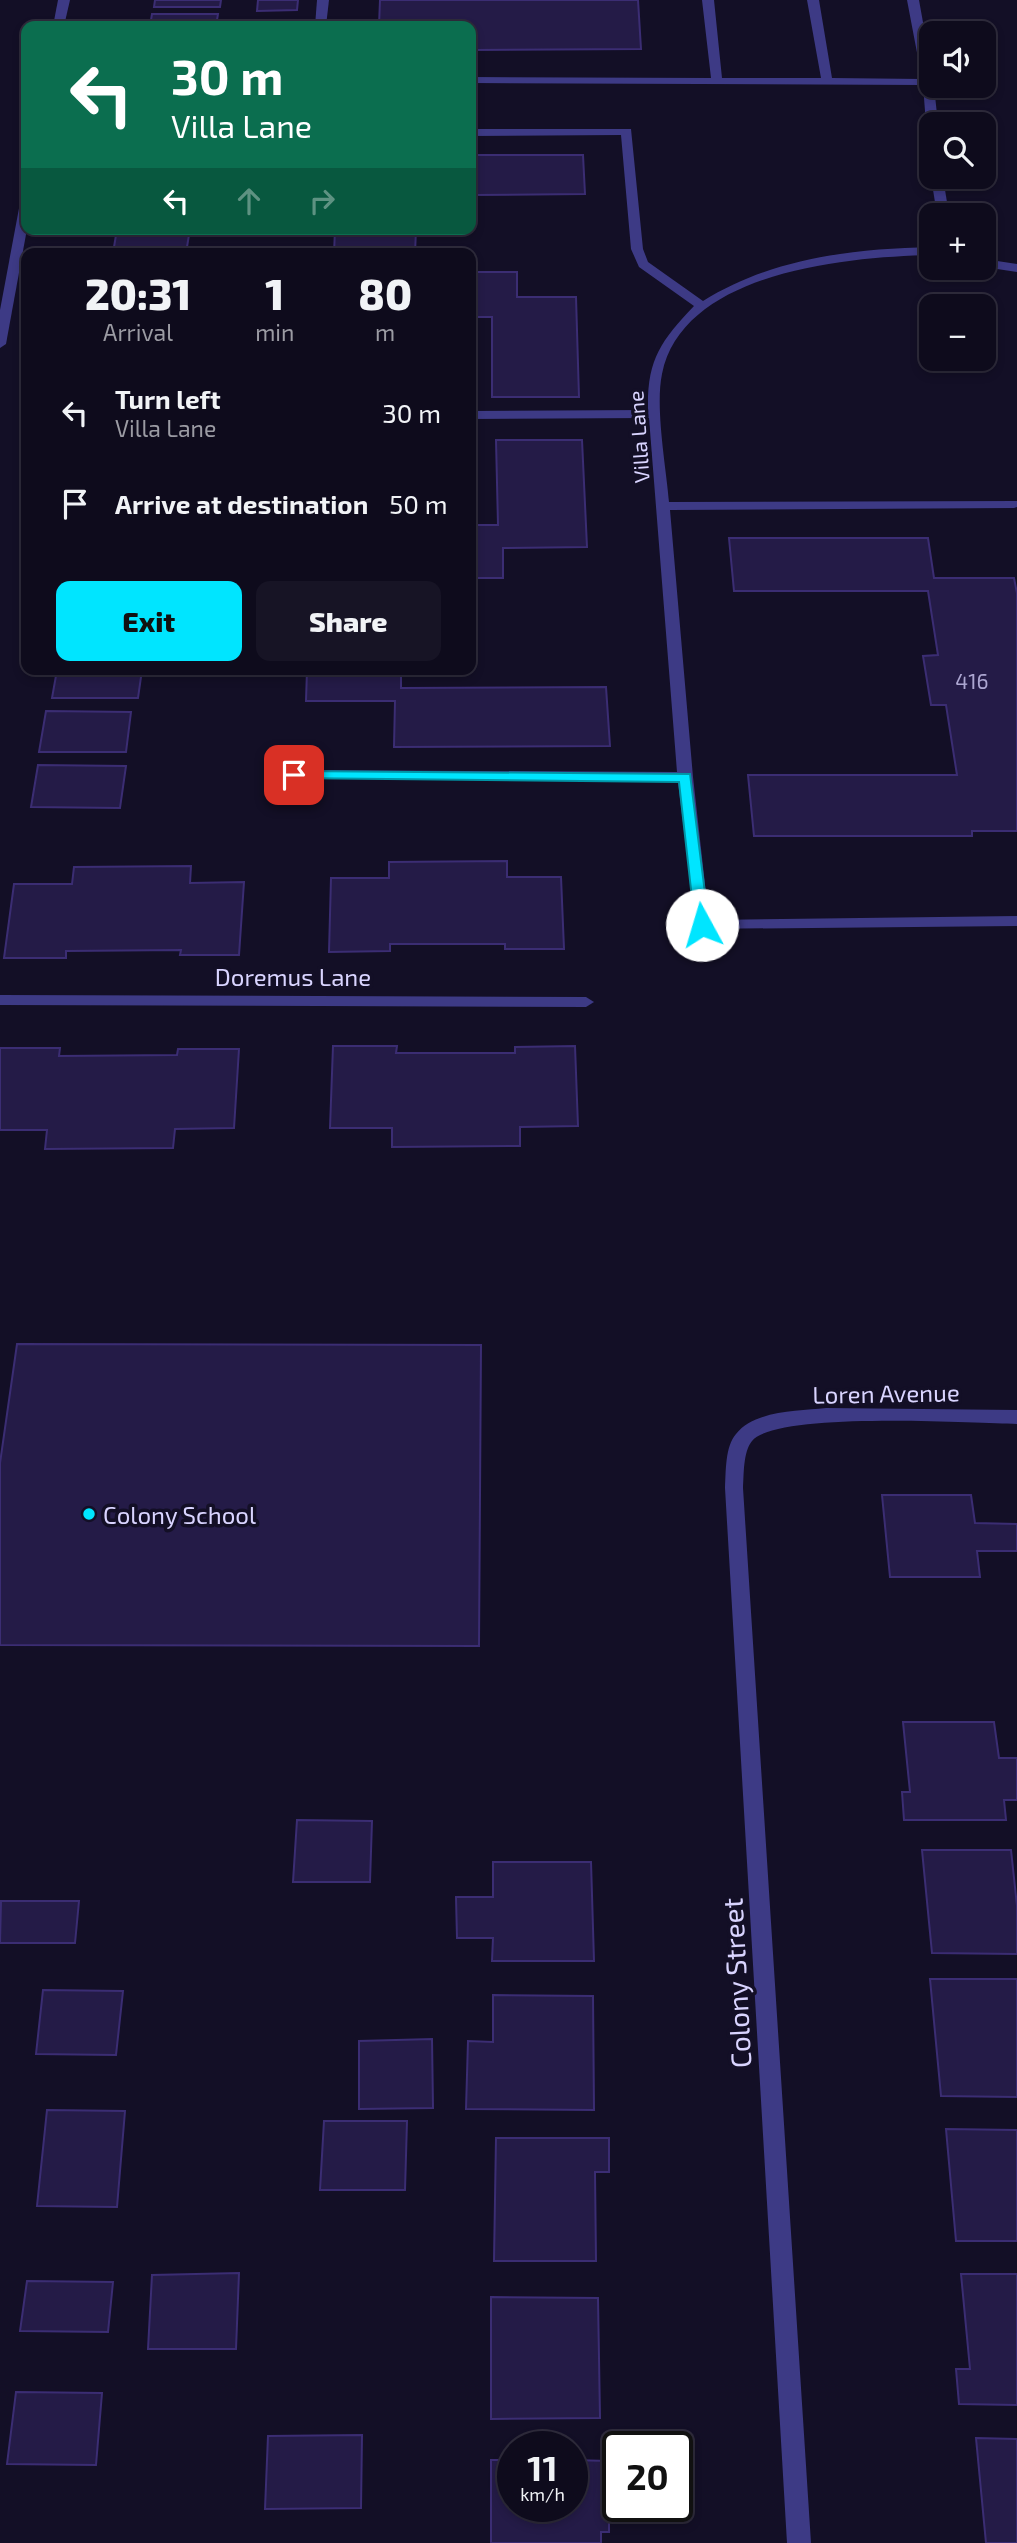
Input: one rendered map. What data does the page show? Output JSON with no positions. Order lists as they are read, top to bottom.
{
  "streets": {
    "street": [
      "Villa Lane",
      "Doremus Lane",
      "Loren Avenue",
      "Colony Street"
    ]
  },
  "crossings": [
    ["Loren Avenue", "Colony Street"]
  ],
  "places": ["Colony School"],
  "house_numbers": ["416"],
  "page": {
    "map_buttons": ["+", "−"],
    "turn": ["30 m", "Villa Lane"],
    "eta": [
      "20:31",
      "Arrival",
      "1",
      "min",
      "80",
      "m"
    ],
    "list": [
      {
        "name": "Turn left",
        "note": "Villa Lane",
        "value": "30 m"
      },
      {
        "name": "Arrive at destination",
        "value": "50 m"
      }
    ],
    "buttons": ["Exit", "Share"],
    "speed": "11 km/h",
    "limit": "20"
  }
}
